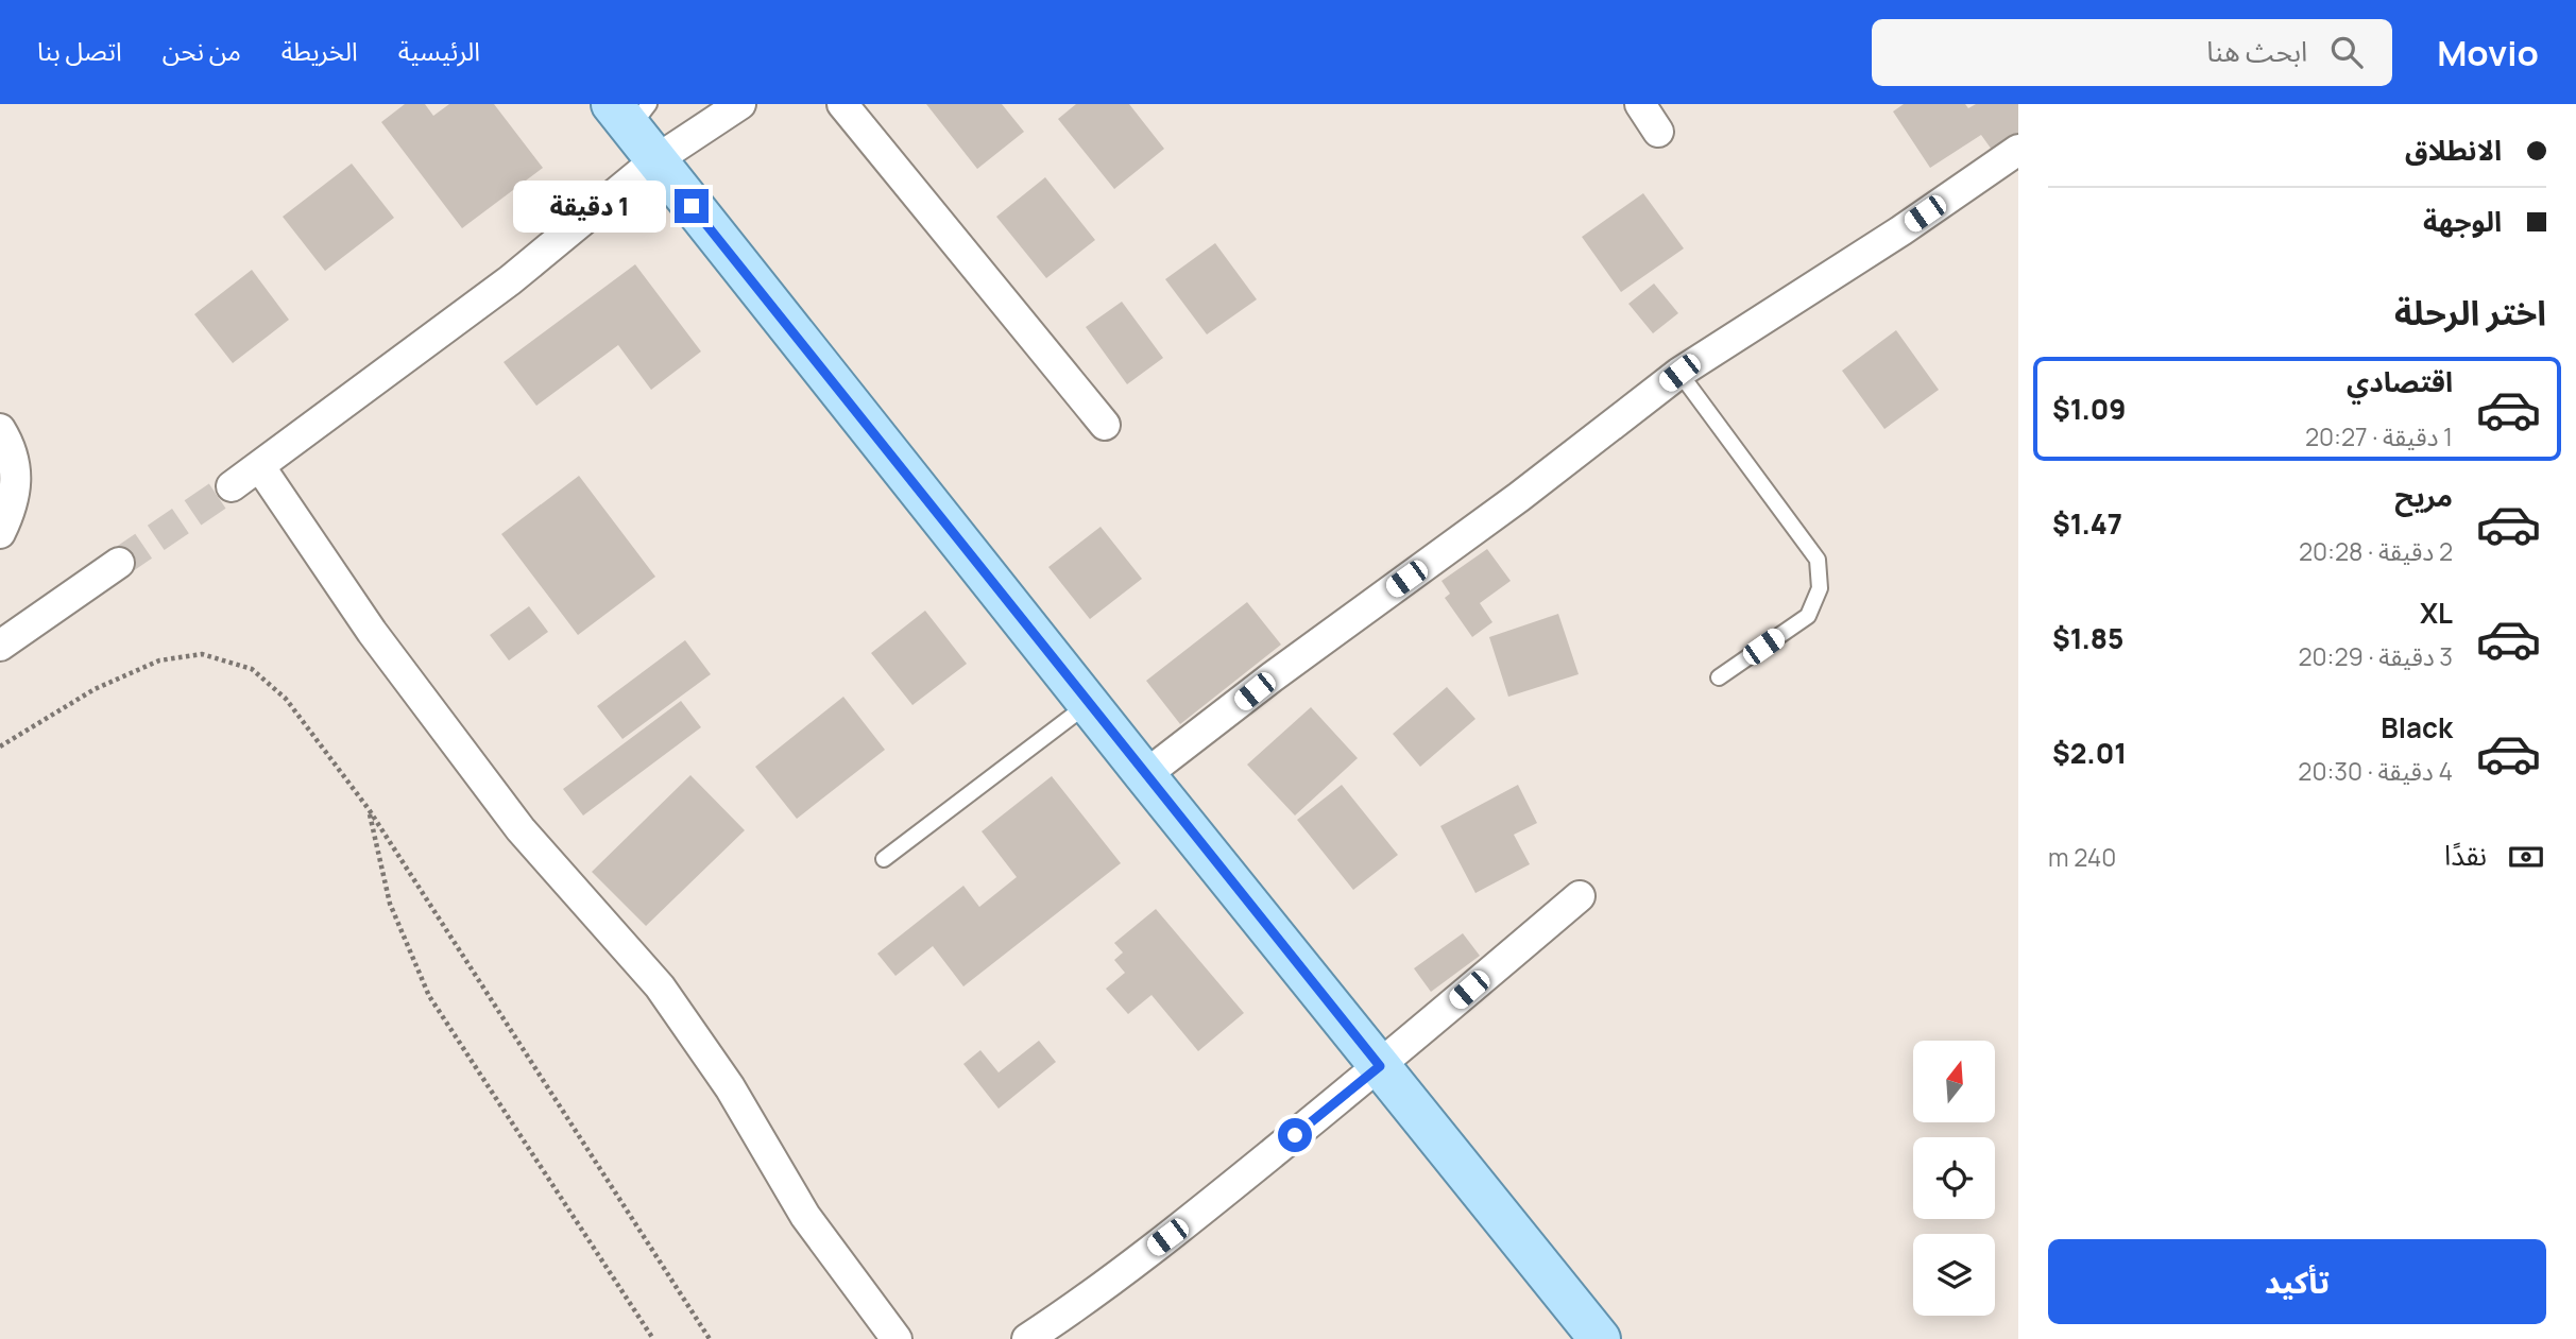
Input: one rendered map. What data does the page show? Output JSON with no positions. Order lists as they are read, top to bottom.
{
  "north": "top",
  "page": {
    "header": "Movio",
    "search": "ابحث هنا",
    "nav": [
      "الرئيسية",
      "الخريطة",
      "من نحن",
      "اتصل بنا"
    ],
    "banner": ["الانطلاق", "الوجهة"],
    "bubble": "1 دقيقة",
    "heading": "اختر الرحلة",
    "list": [
      {
        "name": "اقتصادي",
        "note": "1 دقيقة · 20:27",
        "value": "$1.09"
      },
      {
        "name": "مريح",
        "note": "2 دقيقة · 20:28",
        "value": "$1.47"
      },
      {
        "name": "XL",
        "note": "3 دقيقة · 20:29",
        "value": "$1.85"
      },
      {
        "name": "Black",
        "note": "4 دقيقة · 20:30",
        "value": "$2.01"
      }
    ],
    "pay": ["نقدًا", "240 m"],
    "buttons": "تأكيد"
  }
}
